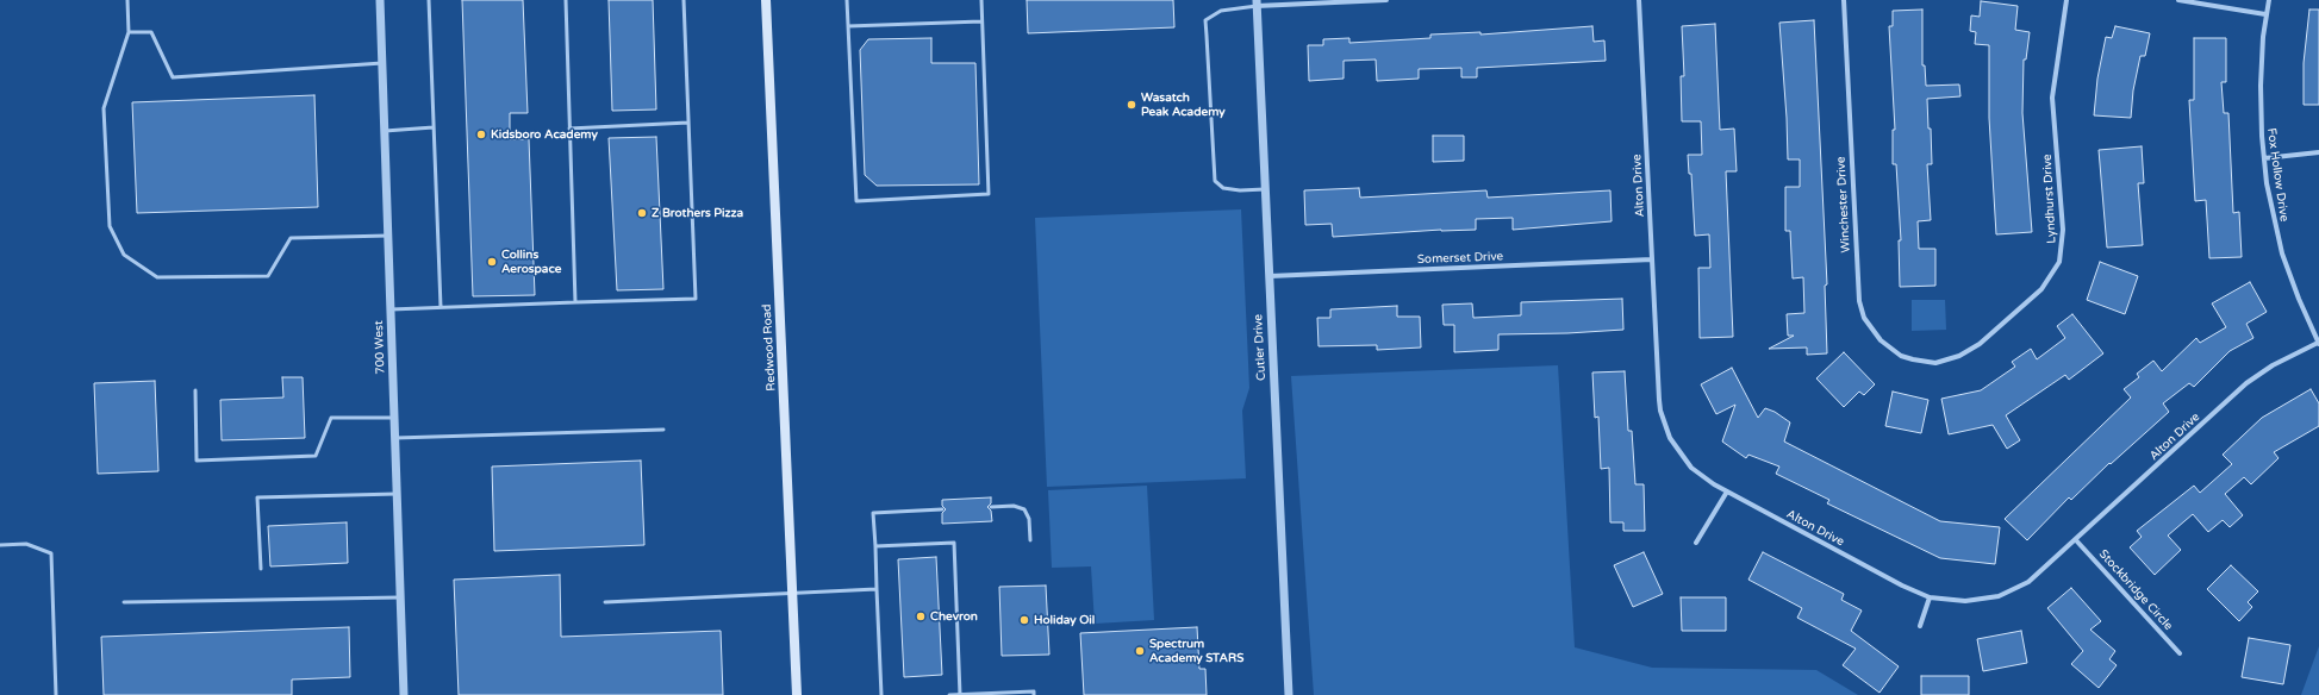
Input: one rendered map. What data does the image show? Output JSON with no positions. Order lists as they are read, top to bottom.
{
  "streets": {
    "main road": ["Redwood Road"],
    "street": [
      "Fox Hollow Drive",
      "Alton Drive",
      "Lyndhurst Drive",
      "Winchester Drive",
      "Somerset Drive",
      "700 West",
      "Cutler Drive",
      "Stockbridge Circle"
    ]
  },
  "crossings": [
    ["Fox Hollow Drive", "Alton Drive"],
    ["Alton Drive", "Somerset Drive"],
    ["Alton Drive", "Stockbridge Circle"],
    ["Lyndhurst Drive", "Winchester Drive"],
    ["Somerset Drive", "Cutler Drive"]
  ],
  "places": [
    "Wasatch Peak Academy",
    "Kidsboro Academy",
    "Z Brothers Pizza",
    "Collins Aerospace",
    "Chevron",
    "Holiday Oil",
    "Spectrum Academy STARS"
  ]
}
